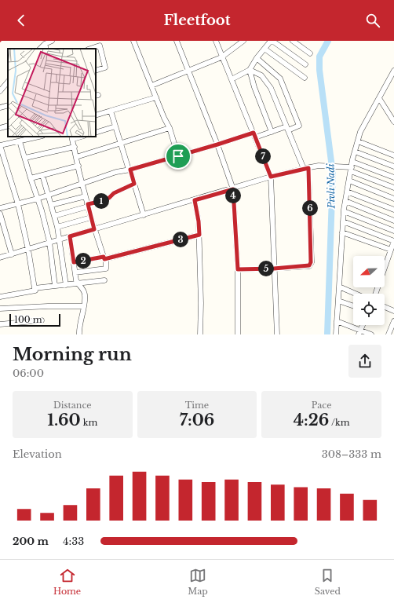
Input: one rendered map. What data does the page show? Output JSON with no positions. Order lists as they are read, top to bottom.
{
  "water": ["Pivli Nadi"],
  "scale_bar": "100 m",
  "north": "left",
  "page": {
    "header": "Fleetfoot",
    "pins": [
      "7",
      "4",
      "1",
      "6",
      "3",
      "2",
      "5"
    ],
    "scale": "100 m",
    "heading": ["Morning run", "06:00"],
    "stats": [
      ["Distance", "1.60 km"],
      ["Time", "7:06"],
      ["Pace", "4:26 /km"]
    ],
    "chart": ["Elevation", "308–333 m"],
    "list": [
      {
        "name": "200 m",
        "note": "4:33"
      }
    ],
    "tabs": ["Home", "Map", "Saved"]
  }
}
